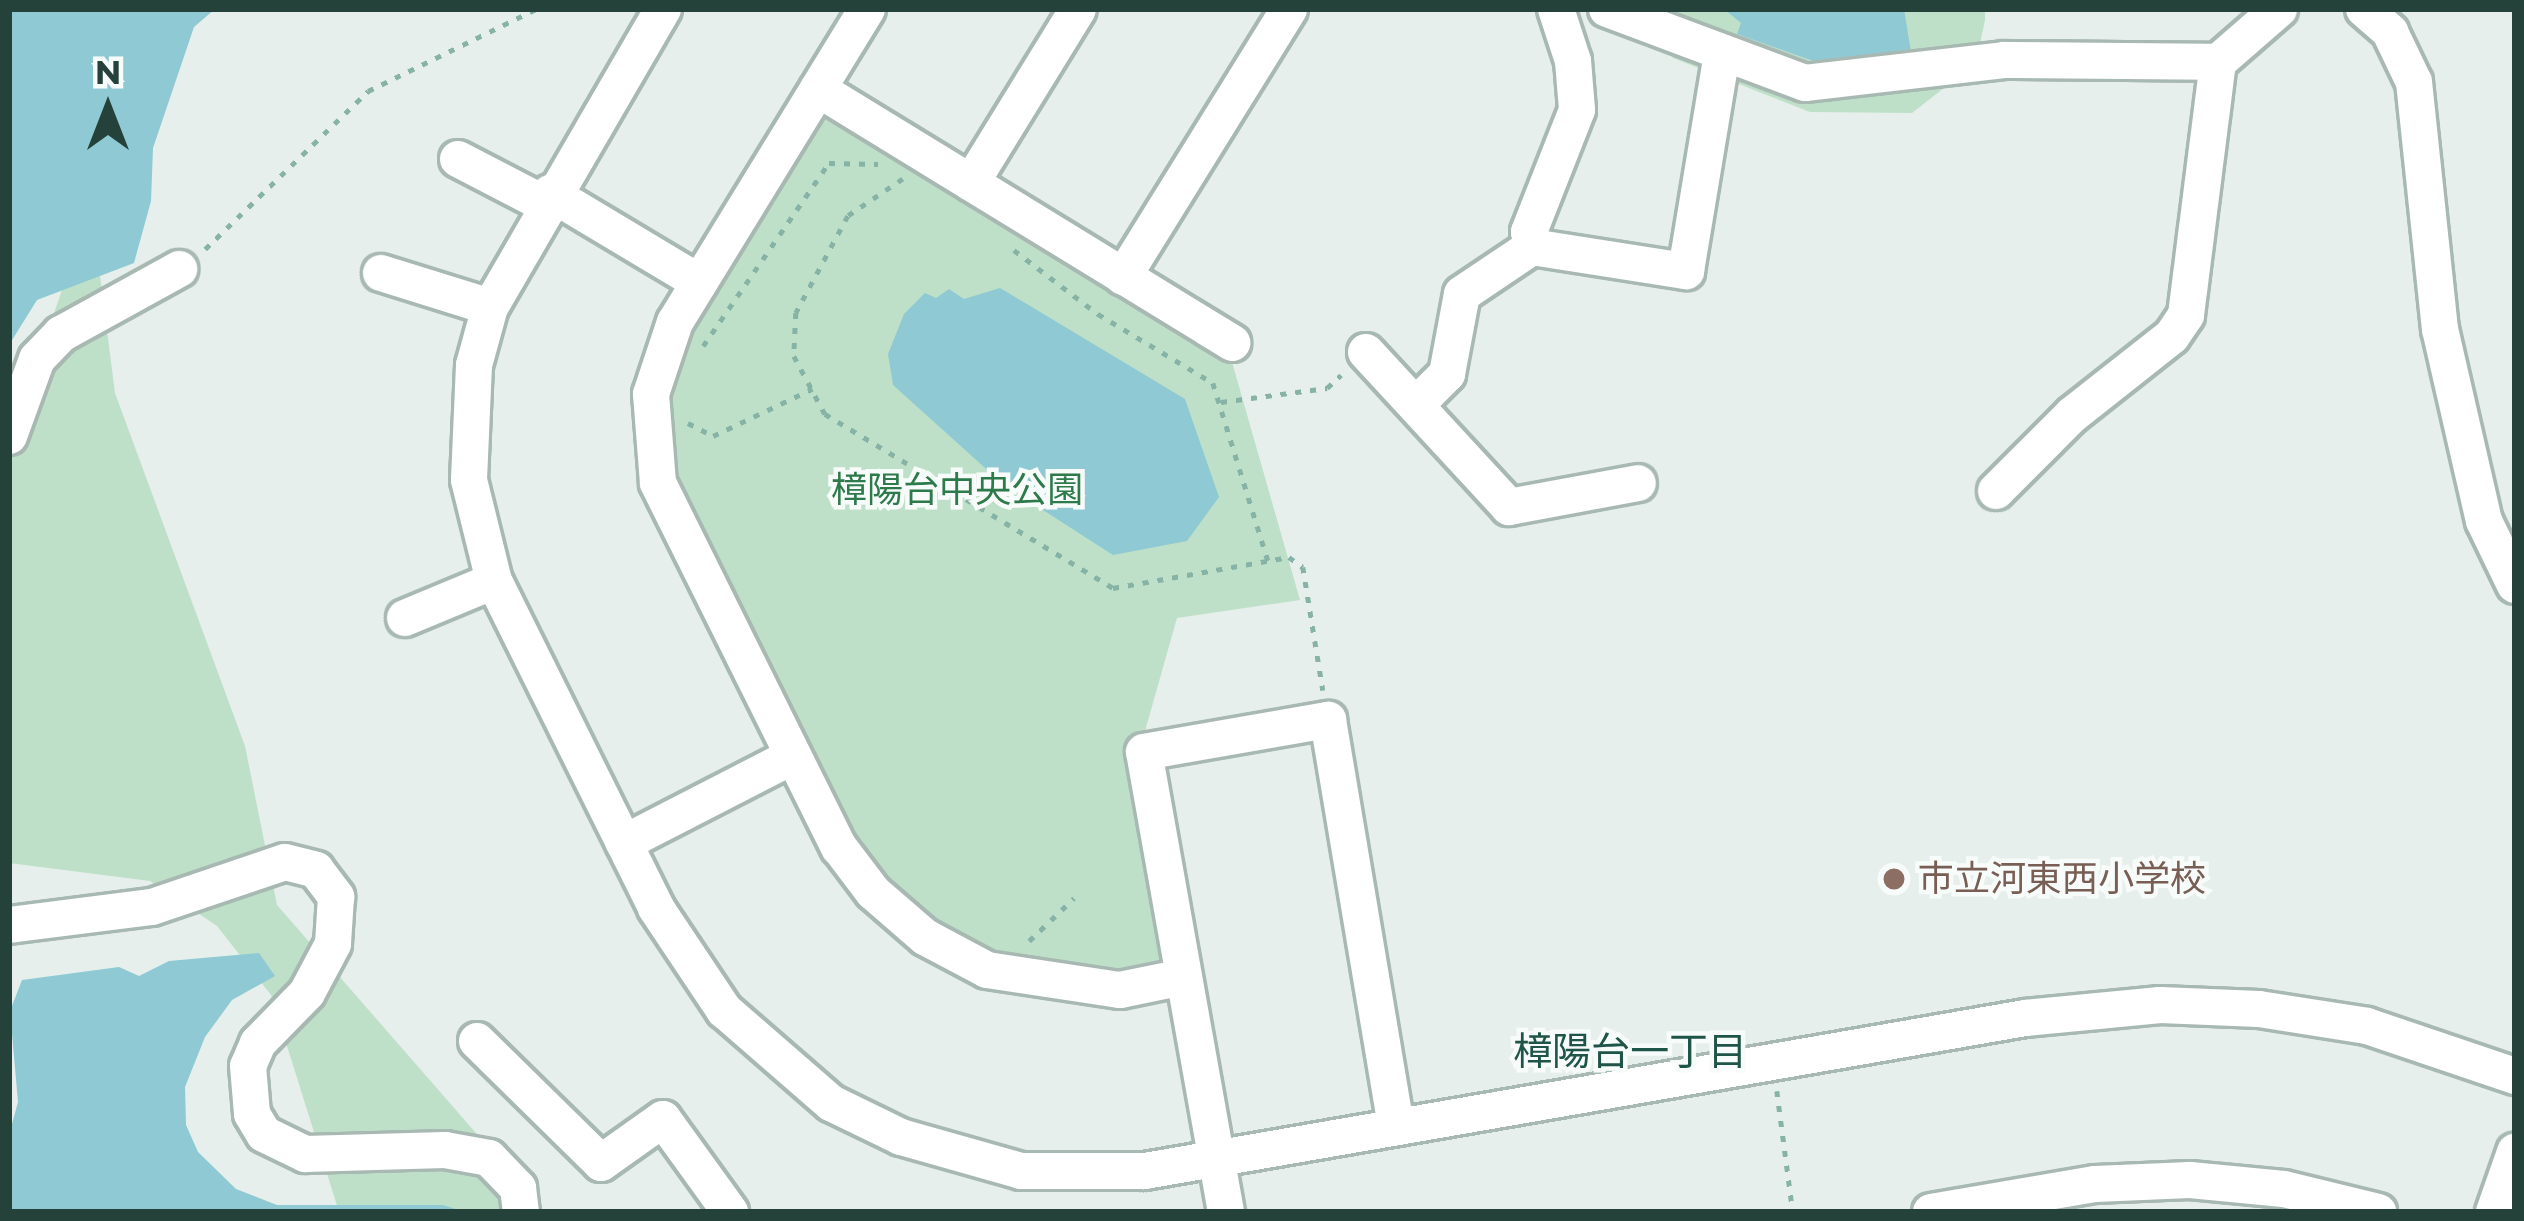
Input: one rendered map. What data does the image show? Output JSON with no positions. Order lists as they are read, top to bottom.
{
  "districts": ["樟陽台一丁目"],
  "parks": ["樟陽台中央公園"],
  "places": ["市立河東西小学校"],
  "north": "top"
}
